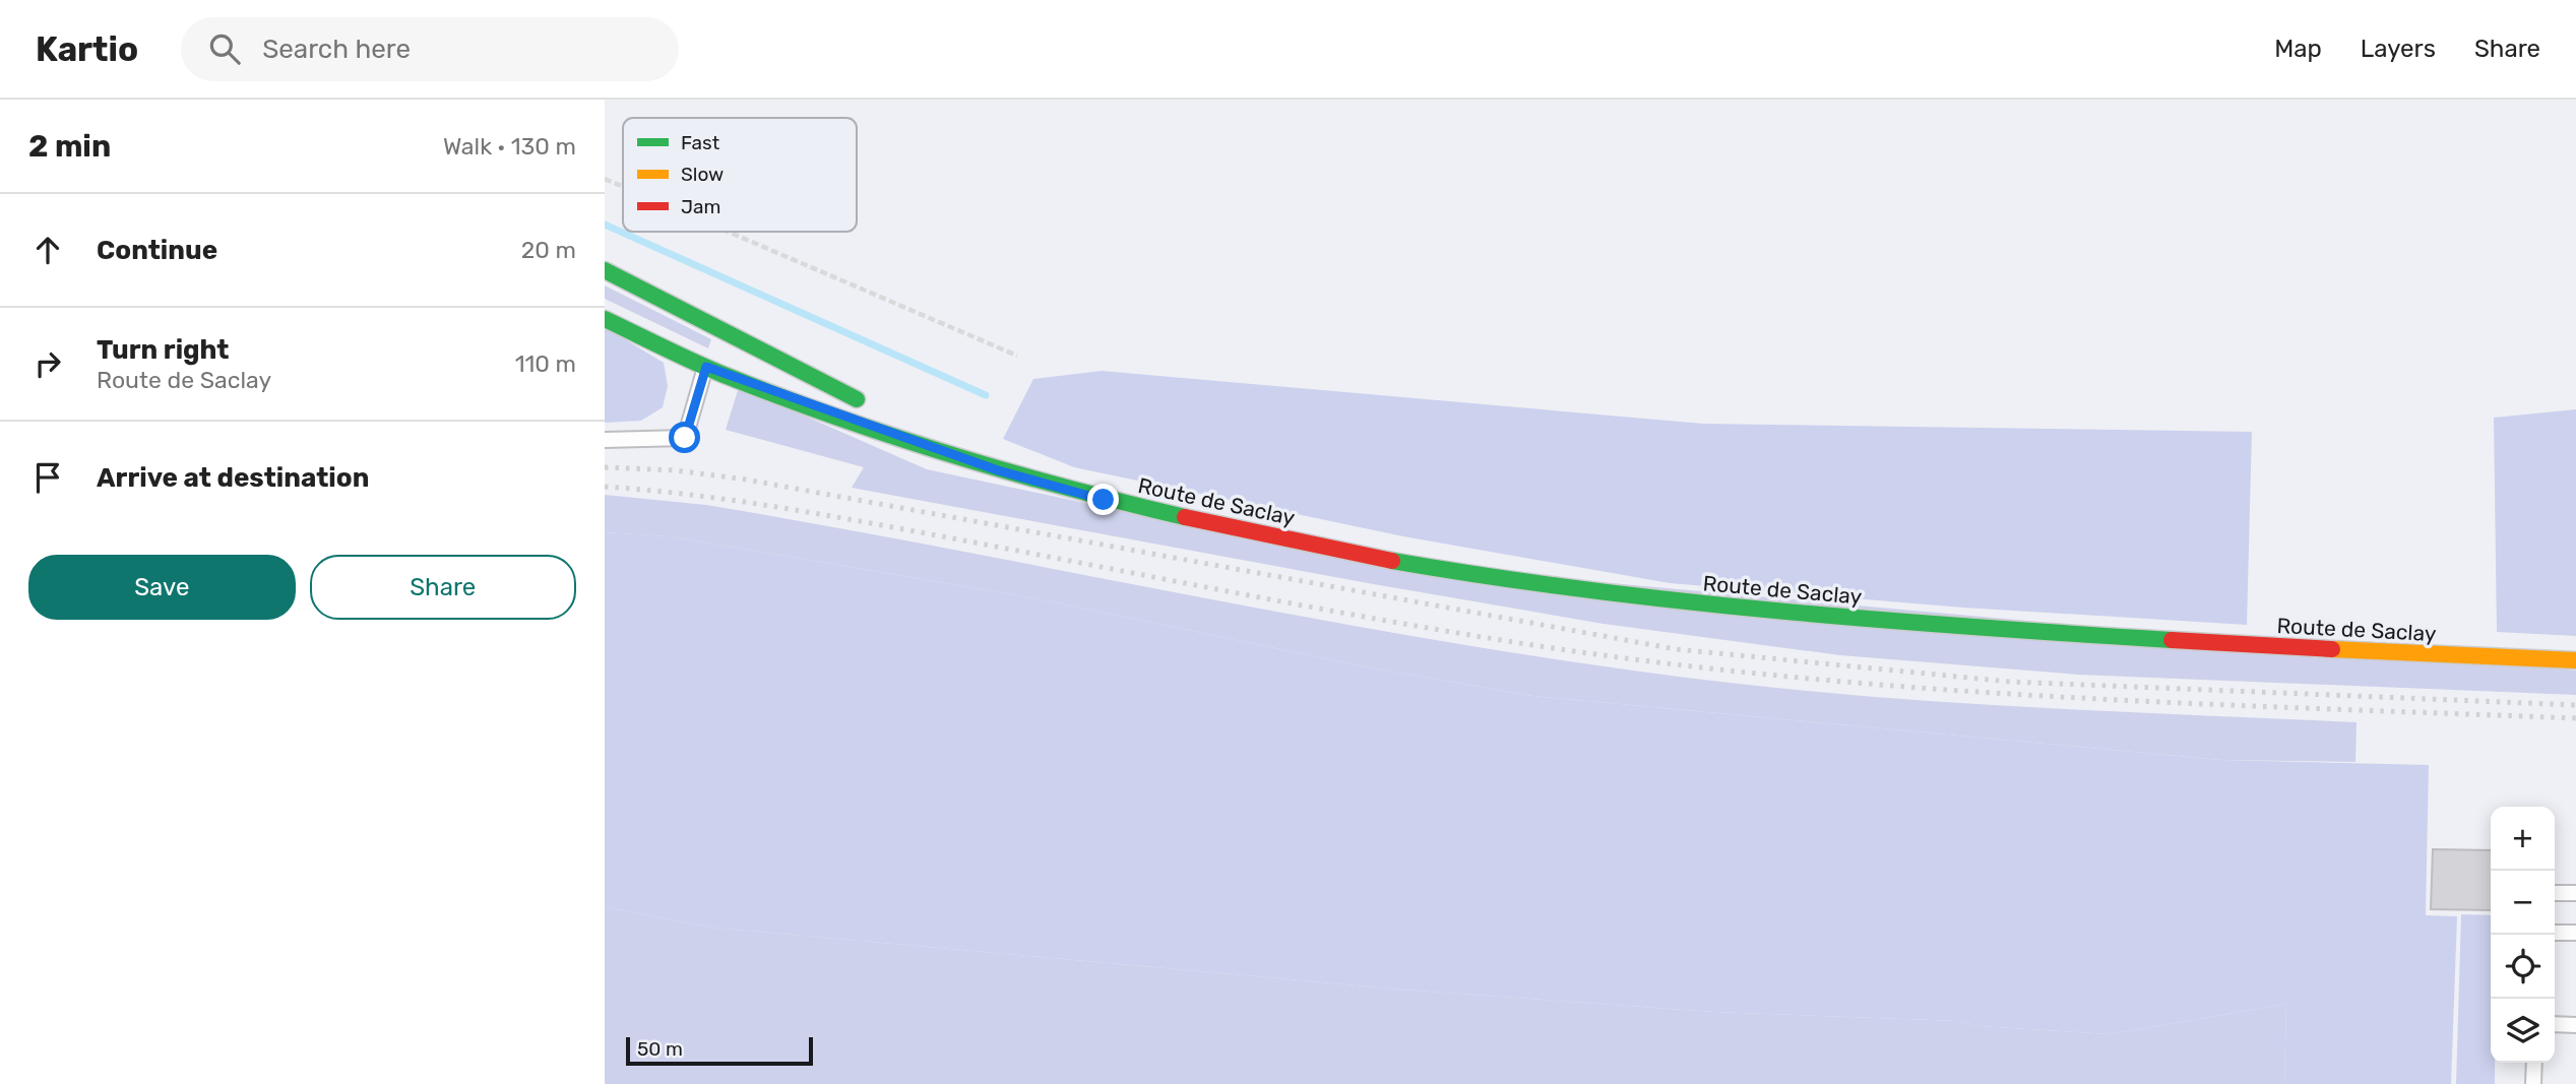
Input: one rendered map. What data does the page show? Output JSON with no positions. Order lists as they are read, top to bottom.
{
  "streets": {
    "main road": ["Route de Saclay"]
  },
  "legend": ["Fast", "Slow", "Jam"],
  "scale_bar": "50 m",
  "page": {
    "header": "Kartio",
    "search": "Search here",
    "nav": ["Map", "Layers", "Share"],
    "heading": ["2 min", "Walk · 130 m"],
    "list": [
      ["Continue", "20 m"],
      ["Turn right", "Route de Saclay", "110 m"],
      "Arrive at destination"
    ],
    "buttons": ["Save", "Share"],
    "map_buttons": ["+", "−"],
    "scale": "50 m"
  }
}
